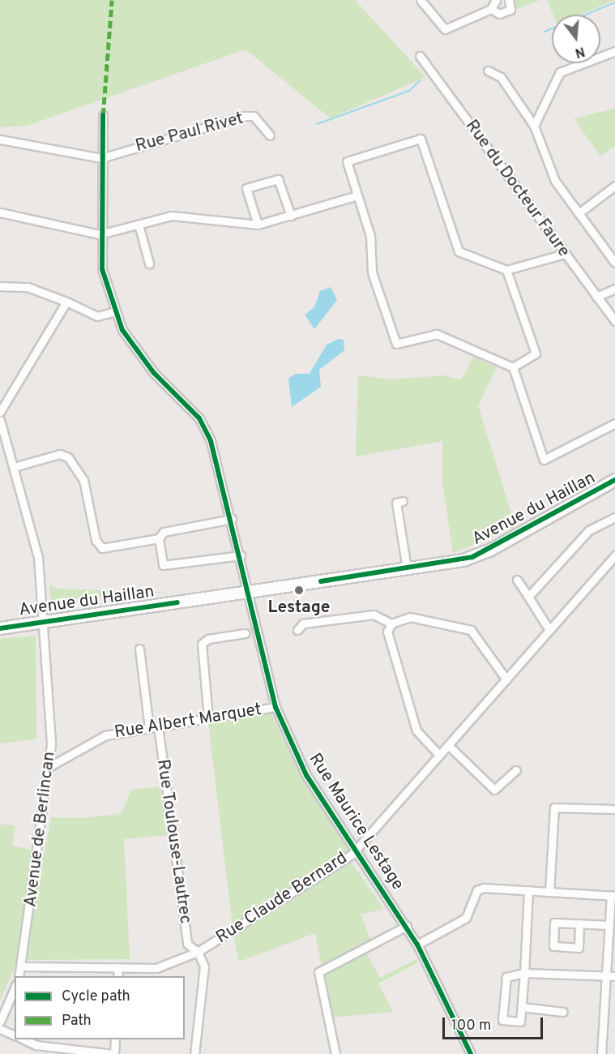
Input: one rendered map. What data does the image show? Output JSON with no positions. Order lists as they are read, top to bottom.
{
  "streets": {
    "street": [
      "Rue Paul Rivet",
      "Rue du Docteur Faure",
      "Avenue du Haillan",
      "Rue Albert Marquet",
      "Rue Maurice Lestage",
      "Avenue de Berlincan",
      "Rue Toulouse-Lautrec",
      "Rue Claude Bernard"
    ]
  },
  "crossings": [
    ["Rue Paul Rivet", "Rue Maurice Lestage"],
    ["Avenue du Haillan", "Rue Maurice Lestage"],
    ["Avenue du Haillan", "Avenue de Berlincan"],
    ["Rue Albert Marquet", "Rue Maurice Lestage"],
    ["Rue Albert Marquet", "Avenue de Berlincan"],
    ["Rue Albert Marquet", "Rue Toulouse-Lautrec"],
    ["Rue Maurice Lestage", "Rue Claude Bernard"],
    ["Avenue de Berlincan", "Rue Claude Bernard"],
    ["Rue Toulouse-Lautrec", "Rue Claude Bernard"]
  ],
  "places": ["Lestage"],
  "legend": ["Cycle path", "Path"],
  "scale_bar": "100 m",
  "north": "bottom"
}
